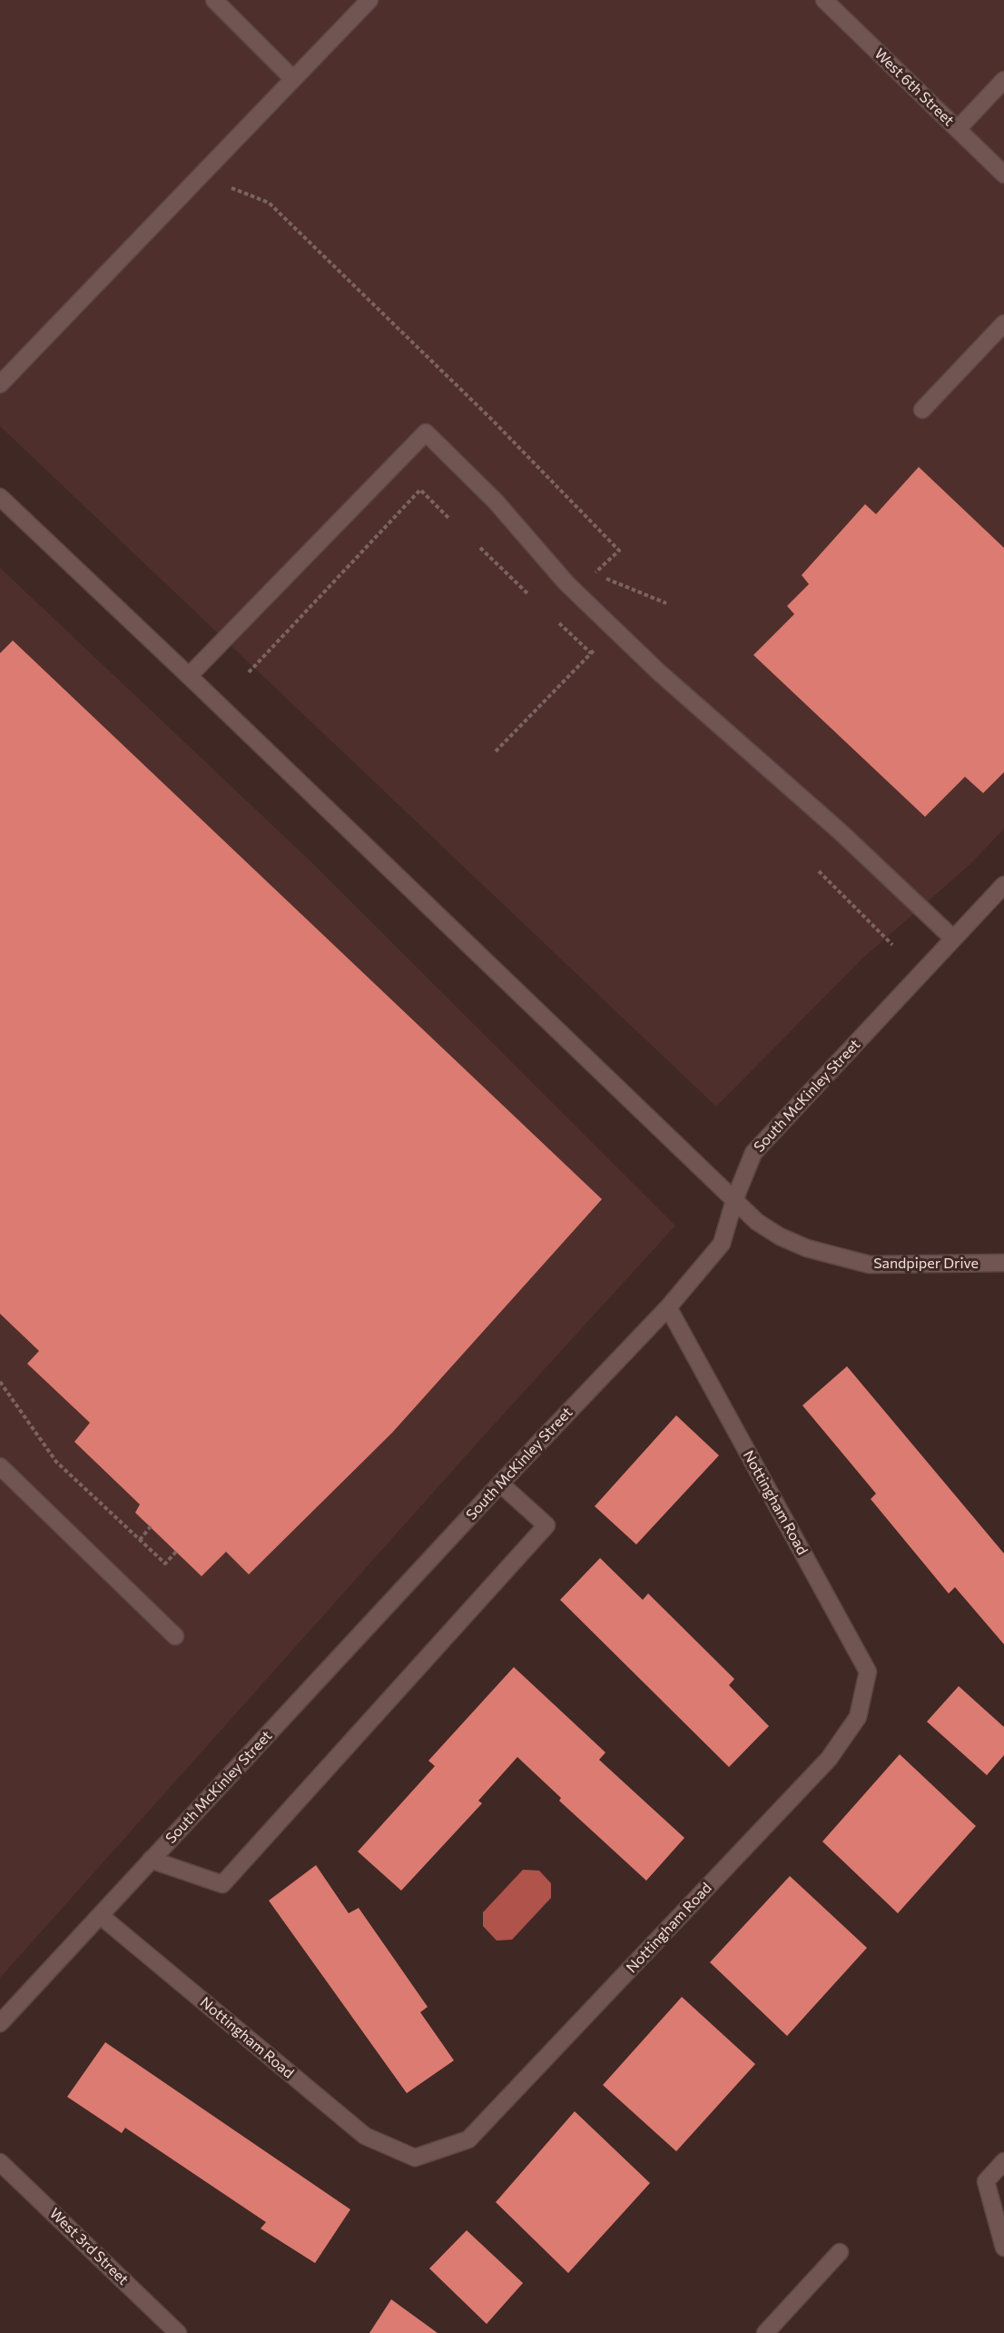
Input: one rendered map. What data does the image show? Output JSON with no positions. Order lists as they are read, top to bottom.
{
  "streets": {
    "street": [
      "West 6th Street",
      "South McKinley Street",
      "Sandpiper Drive",
      "Nottingham Road",
      "West 3rd Street"
    ]
  },
  "crossings": [
    ["South McKinley Street", "Sandpiper Drive"],
    ["South McKinley Street", "Nottingham Road"]
  ]
}
